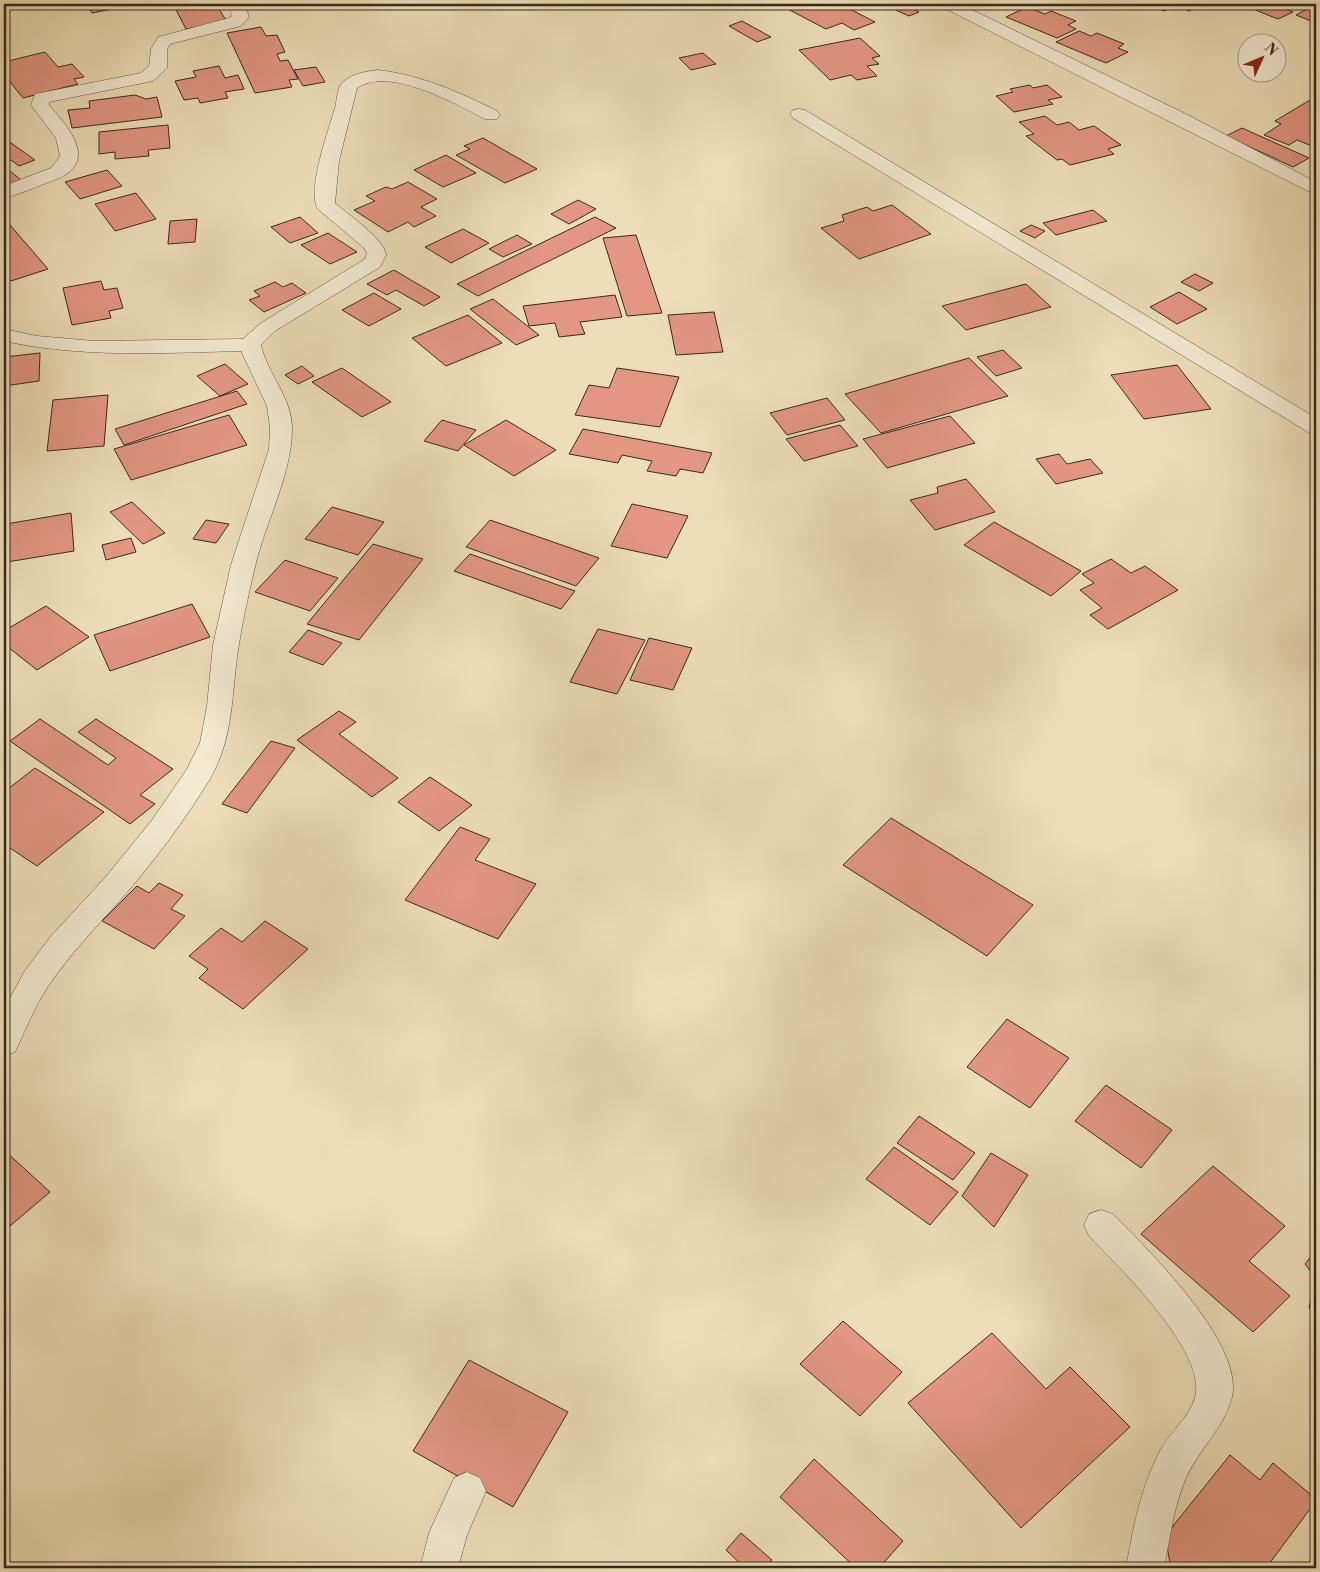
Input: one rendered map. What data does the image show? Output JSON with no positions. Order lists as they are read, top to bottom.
{
  "north": "top right"
}
